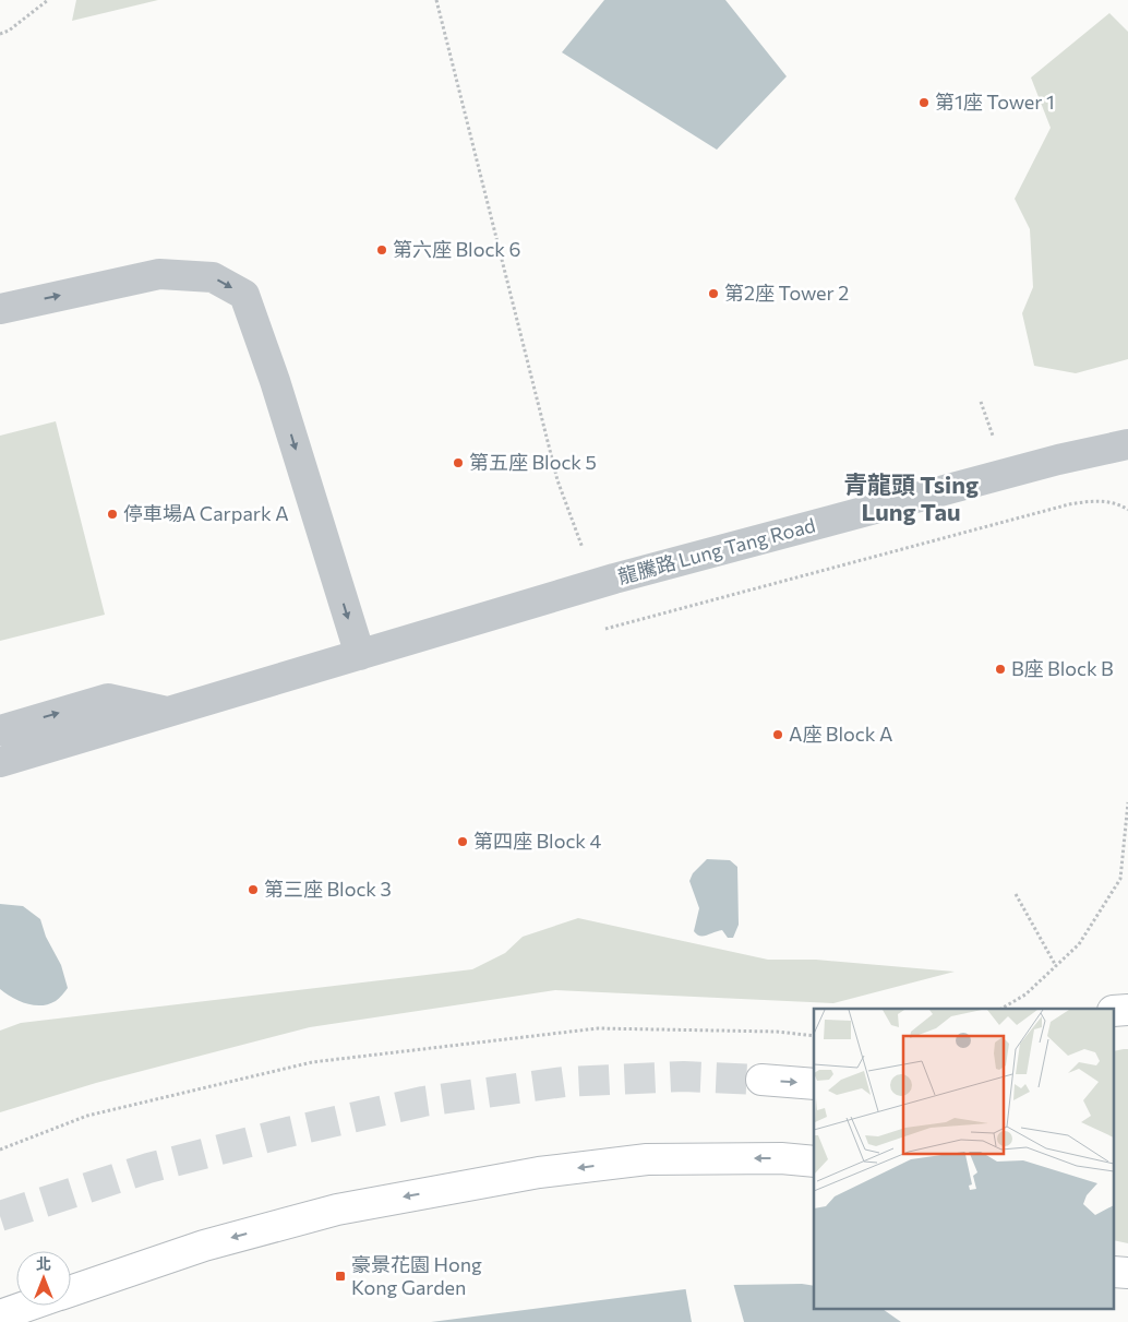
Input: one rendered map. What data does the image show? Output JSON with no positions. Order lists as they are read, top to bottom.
{
  "streets": {
    "street": ["龍騰路 Lung Tang Road"]
  },
  "districts": ["青龍頭 Tsing Lung Tau"],
  "places": {
    "other": [
      "第1座 Tower 1",
      "第六座 Block 6",
      "第2座 Tower 2",
      "第五座 Block 5",
      "停車場A Carpark A",
      "B座 Block B",
      "A座 Block A",
      "第四座 Block 4",
      "第三座 Block 3"
    ],
    "transit": ["豪景花園 Hong Kong Garden"]
  },
  "north": "top"
}
